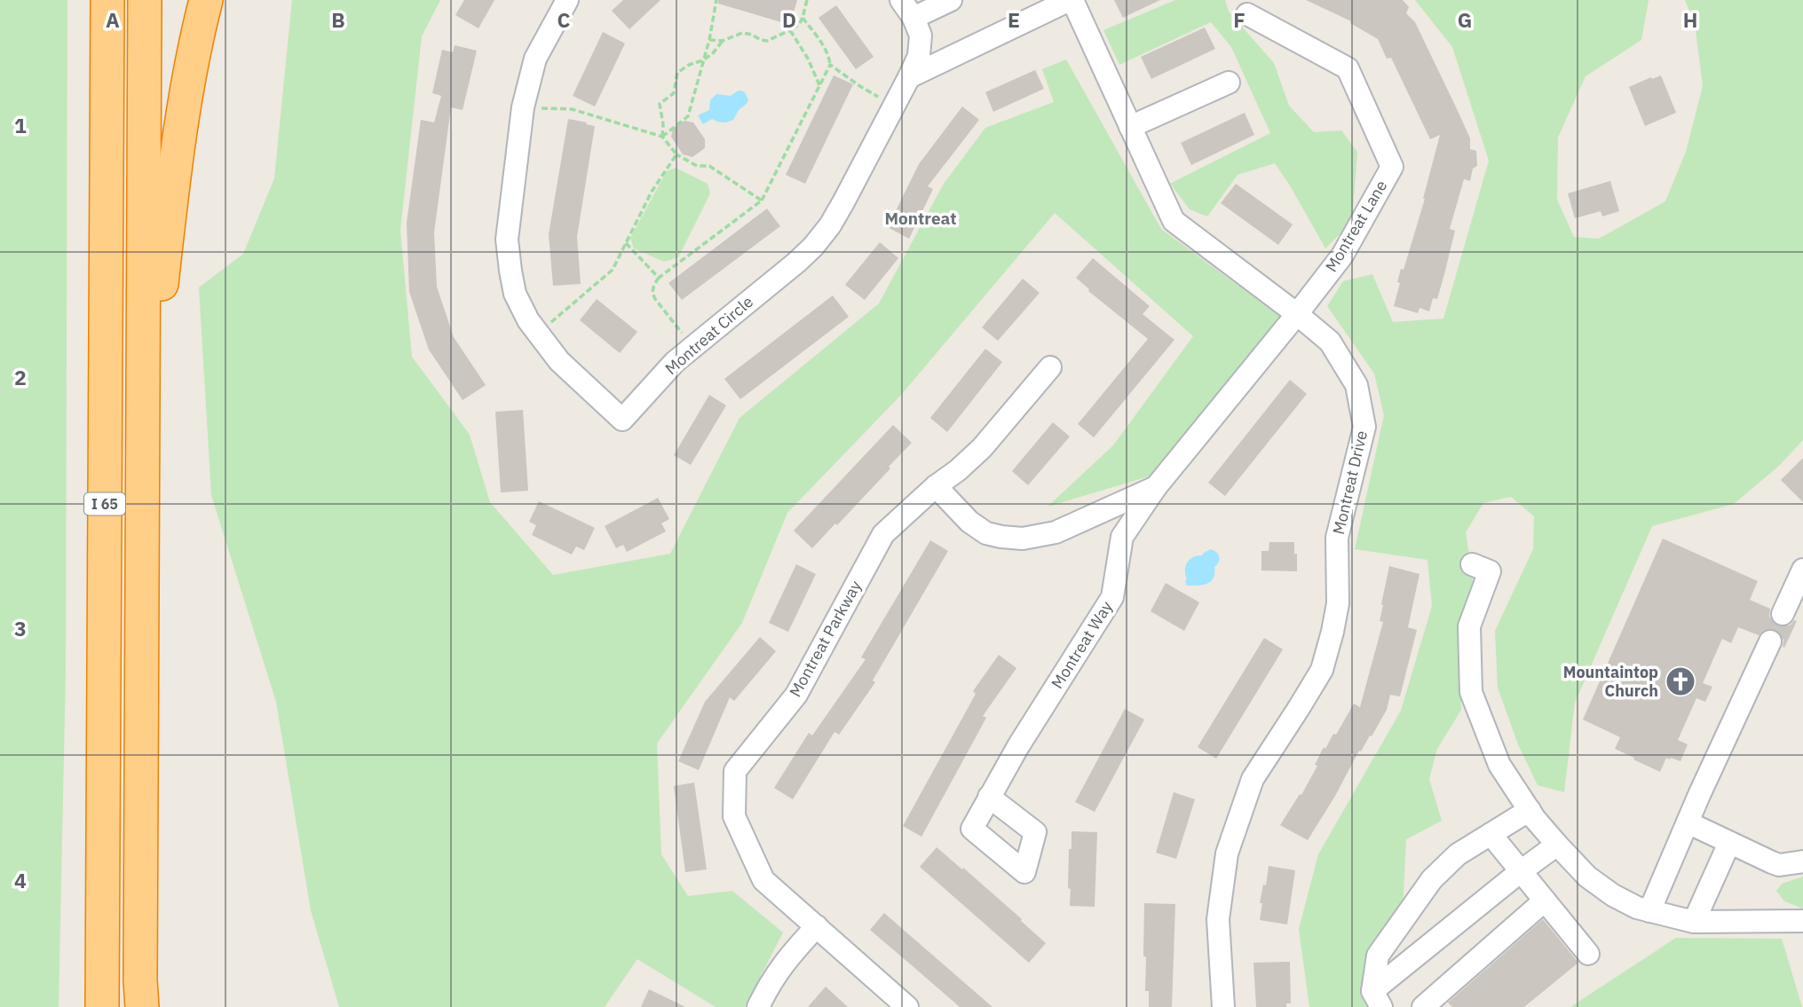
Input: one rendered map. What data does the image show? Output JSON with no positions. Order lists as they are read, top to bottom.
{
  "streets": {
    "highway": ["I 65"],
    "street": [
      "Montreat Lane",
      "Montreat Circle",
      "Montreat Drive",
      "Montreat Parkway",
      "Montreat Way"
    ]
  },
  "crossings": [
    ["Montreat Lane", "Montreat Drive"],
    ["Montreat Lane", "Montreat Way"],
    ["Montreat Drive", "Montreat Way"],
    ["Montreat Parkway", "Montreat Way"]
  ],
  "districts": ["Montreat"],
  "places": {
    "church": ["Mountaintop Church"]
  },
  "grid": {
    "columns": [
      "A",
      "B",
      "C",
      "D",
      "E",
      "F",
      "G",
      "H"
    ],
    "rows": [
      "1",
      "2",
      "3",
      "4"
    ]
  }
}
